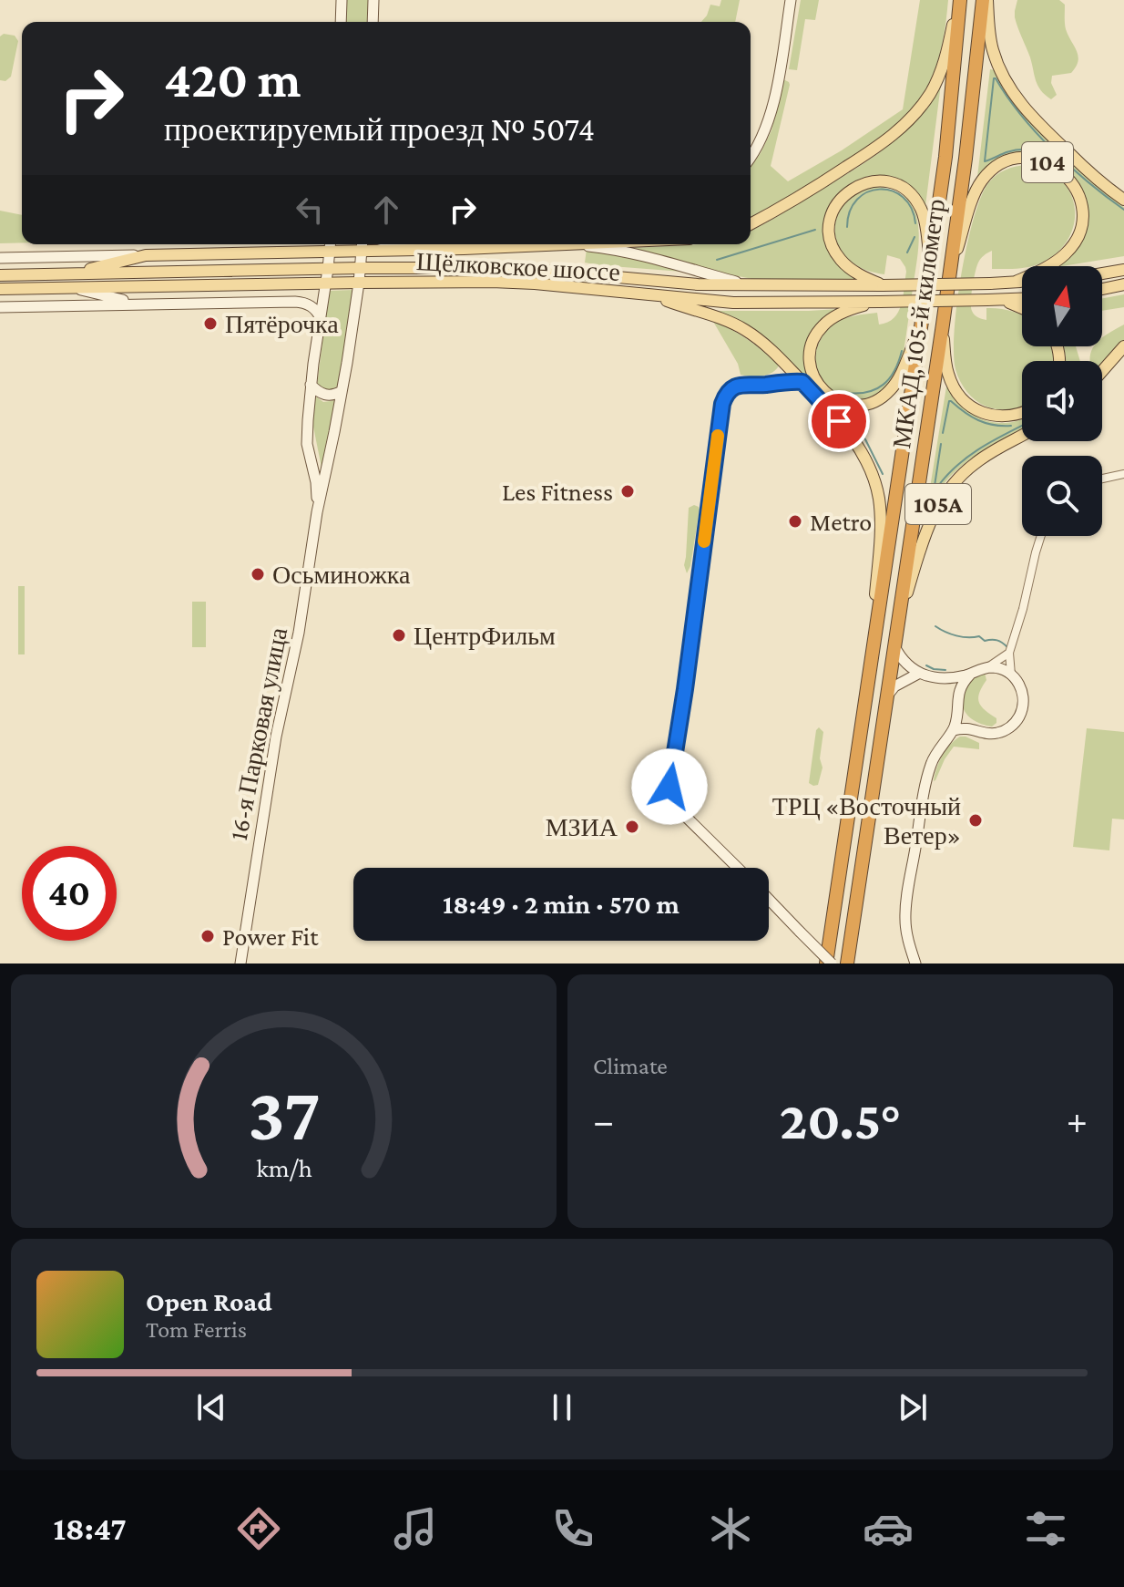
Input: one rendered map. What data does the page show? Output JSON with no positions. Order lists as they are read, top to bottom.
{
  "streets": {
    "highway": ["МКАД, 105-й километр"],
    "main road": ["104", "Щёлковское шоссе", "105A"],
    "street": ["16-я Парковая улица"]
  },
  "crossings": [
    ["104", "Щёлковское шоссе"],
    ["104", "МКАД, 105-й километр"],
    ["Щёлковское шоссе", "16-я Парковая улица"],
    ["МКАД, 105-й километр", "105A"]
  ],
  "places": [
    "Пятёрочка",
    "Les Fitness",
    "Metro",
    "Осьминожка",
    "ЦентрФильм",
    "ТРЦ «Восточный Ветер»",
    "МЗИА",
    "Power Fit"
  ],
  "north": "top",
  "page": {
    "turn": ["420 m", "проектируемый проезд № 5074"],
    "limit": "40",
    "trip": "18:49 · 2 min · 570 m",
    "tile": "Climate",
    "heat": ["−", "20.5°", "+"],
    "song": ["Open Road", "Tom Ferris"],
    "tabs": "18:47",
    "gauge": ["37", "km/h"]
  }
}
